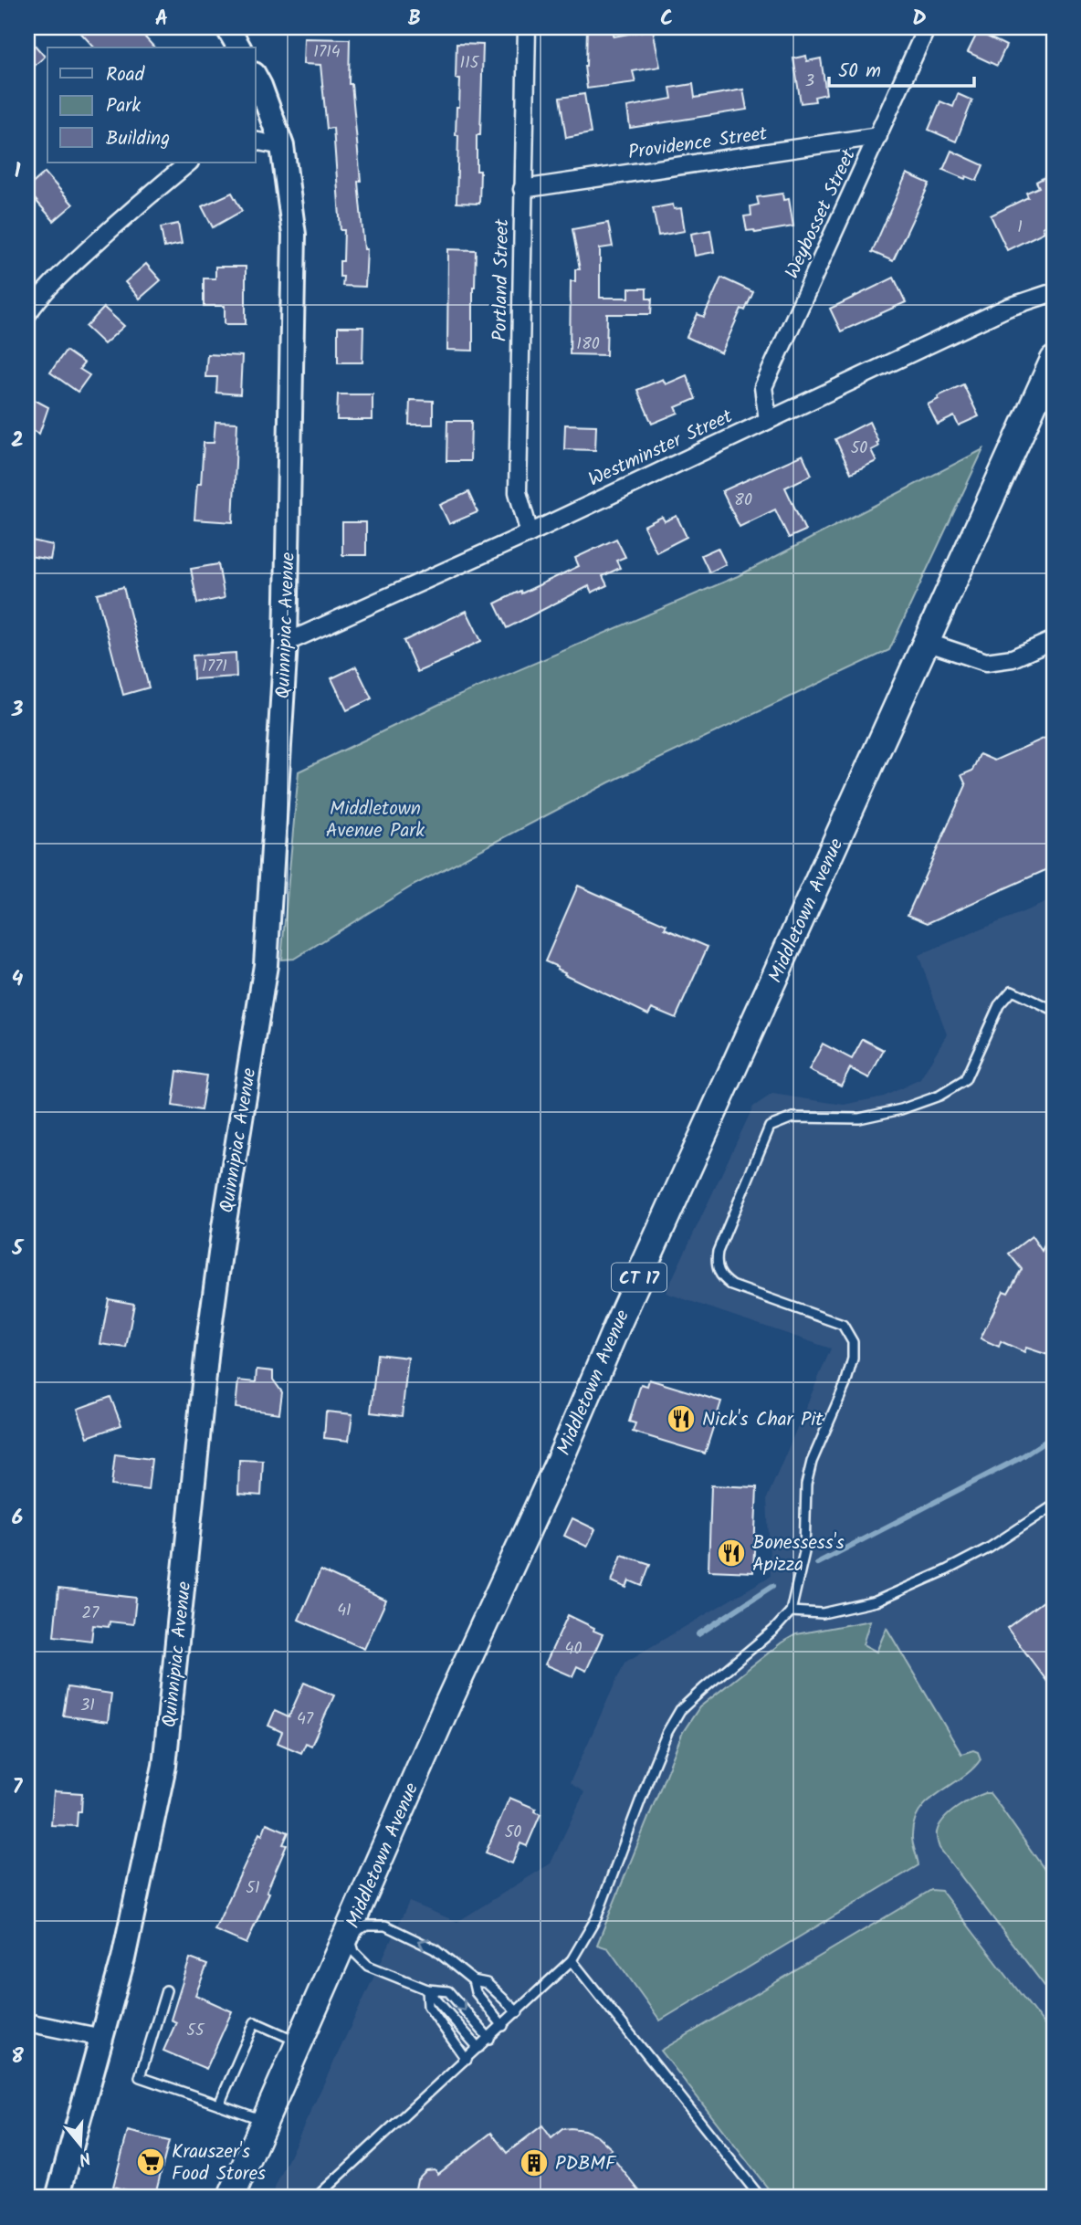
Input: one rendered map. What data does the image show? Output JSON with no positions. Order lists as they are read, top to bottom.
{
  "streets": {
    "main road": ["Quinnipiac Avenue", "Middletown Avenue", "CT 17"],
    "street": [
      "Providence Street",
      "Weybosset Street",
      "Portland Street",
      "Westminster Street"
    ]
  },
  "crossings": [
    ["Providence Street", "Weybosset Street"],
    ["Providence Street", "Portland Street"],
    ["Weybosset Street", "Westminster Street"],
    ["Portland Street", "Westminster Street"],
    ["Westminster Street", "Quinnipiac Avenue"]
  ],
  "parks": ["Middletown Avenue Park"],
  "places": {
    "restaurant": ["Nick's Char Pit", "Bonessess's Apizza"],
    "supermarket": ["Krauszer's Food Stores"],
    "building": ["PDBMF"]
  },
  "house_numbers": [
    "1714",
    "115",
    "3",
    "1",
    "180",
    "50",
    "80",
    "1771",
    "41",
    "27",
    "40",
    "31",
    "47",
    "50",
    "51",
    "55"
  ],
  "legend": ["Road", "Park", "Building"],
  "scale_bar": "50 m",
  "north": "bottom",
  "grid": {
    "columns": [
      "A",
      "B",
      "C",
      "D"
    ],
    "rows": [
      "1",
      "2",
      "3",
      "4",
      "5",
      "6",
      "7",
      "8"
    ]
  }
}
